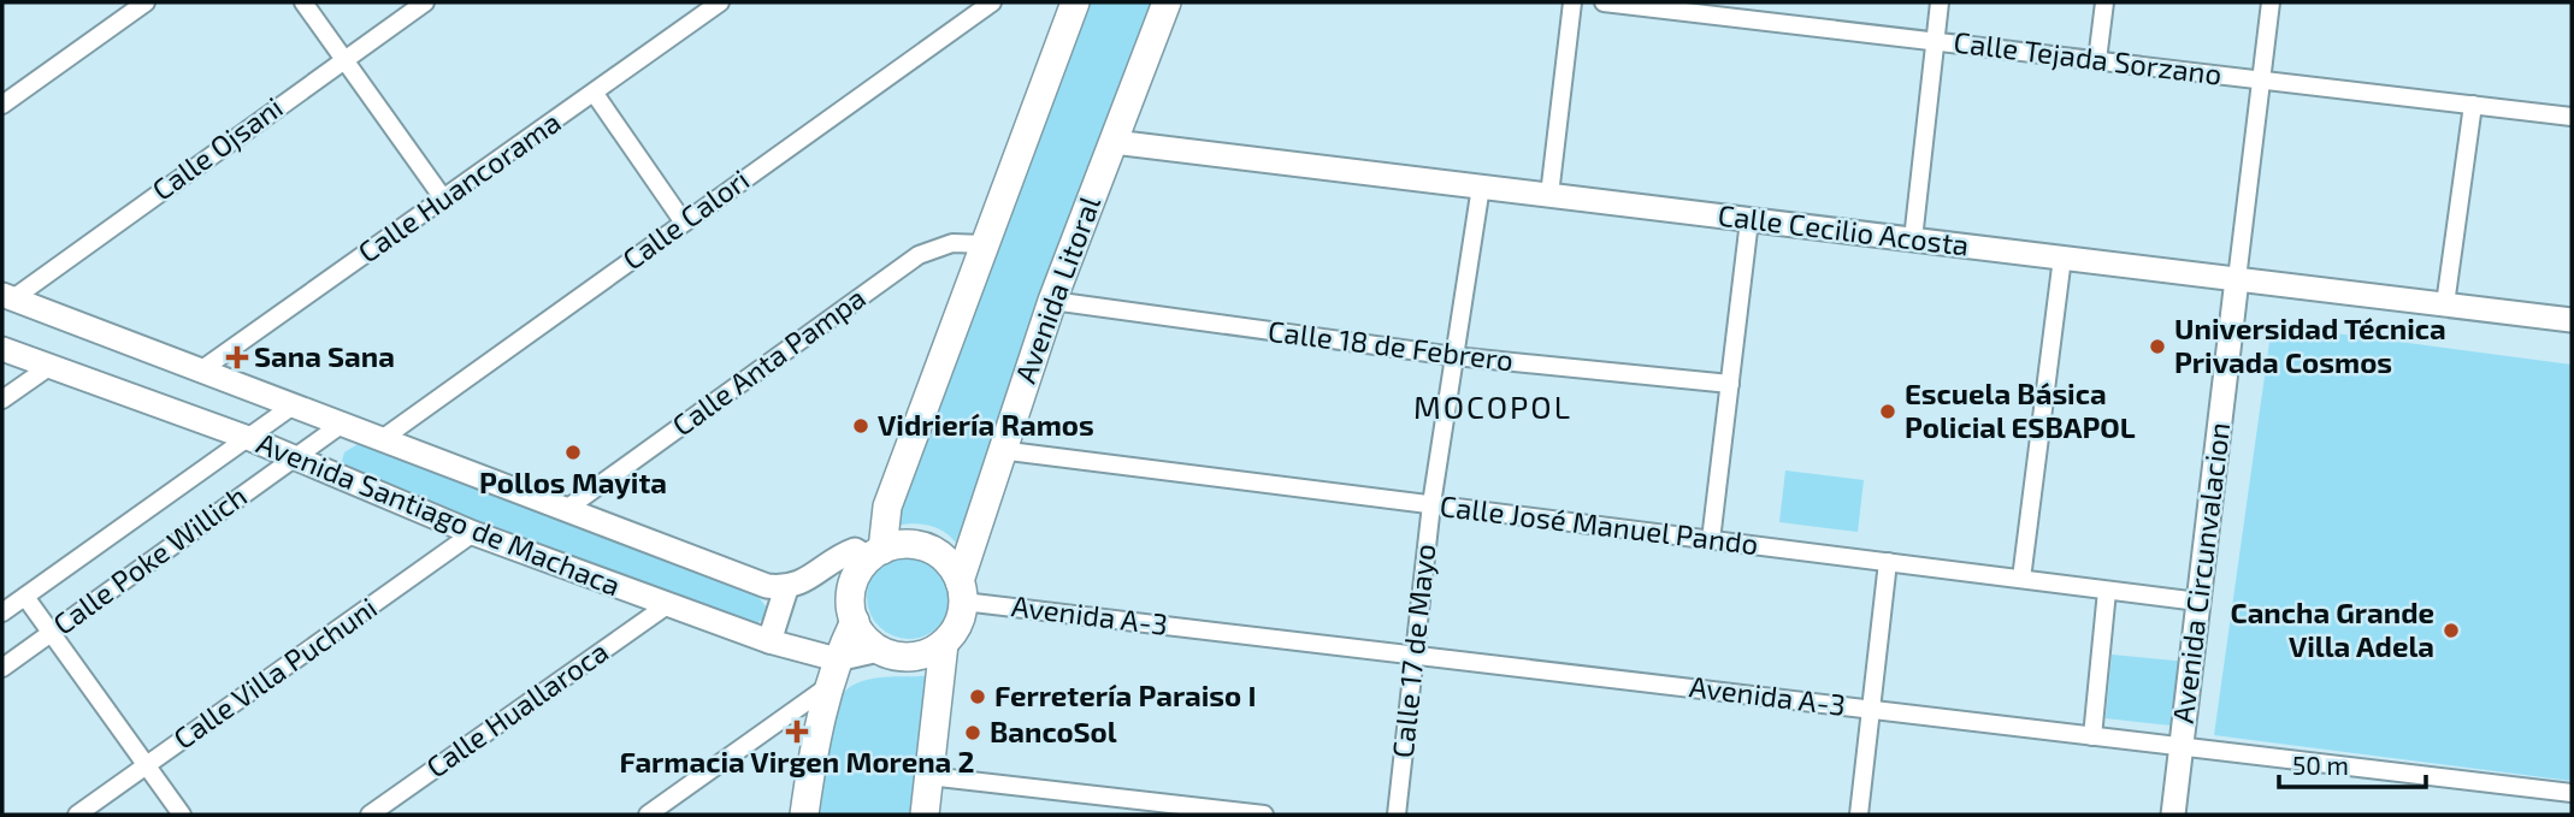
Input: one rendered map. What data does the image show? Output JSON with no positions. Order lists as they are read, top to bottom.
{
  "streets": {
    "main road": ["Avenida Litoral"],
    "street": [
      "Calle Tejada Sorzano",
      "Calle Ojsani",
      "Calle Huancorama",
      "Calle Calori",
      "Calle Cecilio Acosta",
      "Calle 18 de Febrero",
      "Calle Anta Pampa",
      "Avenida Santiago de Machaca",
      "Calle José Manuel Pando",
      "Calle Poke Willich",
      "Avenida Circunvalacion",
      "Avenida A-3",
      "Calle 17 de Mayo",
      "Calle Villa Puchuni",
      "Calle Huallaroca"
    ]
  },
  "crossings": [
    ["Calle Ojsani", "Avenida Santiago de Machaca"],
    ["Calle Huancorama", "Avenida Santiago de Machaca"],
    ["Calle Calori", "Avenida Santiago de Machaca"],
    ["Calle Cecilio Acosta", "Avenida Litoral"],
    ["Calle Cecilio Acosta", "Avenida Circunvalacion"],
    ["Calle Cecilio Acosta", "Calle 17 de Mayo"],
    ["Avenida Litoral", "Calle 18 de Febrero"],
    ["Avenida Litoral", "Avenida Santiago de Machaca"],
    ["Avenida Litoral", "Calle José Manuel Pando"],
    ["Avenida Litoral", "Avenida A-3"],
    ["Calle 18 de Febrero", "Calle 17 de Mayo"],
    ["Calle Anta Pampa", "Avenida Santiago de Machaca"],
    ["Avenida Santiago de Machaca", "Calle Poke Willich"],
    ["Avenida Santiago de Machaca", "Avenida A-3"],
    ["Avenida Santiago de Machaca", "Calle Villa Puchuni"],
    ["Avenida Santiago de Machaca", "Calle Huallaroca"],
    ["Calle José Manuel Pando", "Avenida Circunvalacion"],
    ["Calle José Manuel Pando", "Calle 17 de Mayo"],
    ["Avenida Circunvalacion", "Avenida A-3"],
    ["Avenida A-3", "Calle 17 de Mayo"]
  ],
  "districts": ["MOCOPOL"],
  "places": {
    "other": [
      "Universidad Técnica Privada Cosmos",
      "Escuela Básica Policial ESBAPOL",
      "Vidriería Ramos",
      "Pollos Mayita",
      "Cancha Grande Villa Adela",
      "Ferretería Paraiso I",
      "BancoSol"
    ],
    "health": ["Sana Sana", "Farmacia Virgen Morena 2"]
  },
  "scale_bar": "50 m"
}
